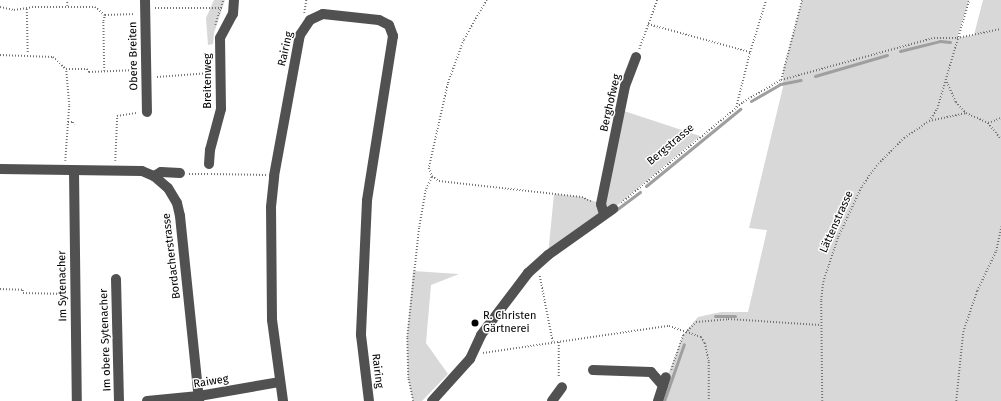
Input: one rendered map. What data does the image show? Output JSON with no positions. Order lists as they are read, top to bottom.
{
  "streets": {
    "street": [
      "Rairing",
      "Obere Breiten",
      "Breitenweg",
      "Berghofweg",
      "Bordacherstrasse",
      "Im Sytenacher",
      "Im obere Sytenacher",
      "Raiweg"
    ],
    "path": ["Bergstrasse", "Lättenstrasse"]
  },
  "crossings": [
    ["Rairing", "Raiweg"],
    ["Berghofweg", "Bergstrasse"],
    ["Bergstrasse", "Lättenstrasse"],
    ["Bordacherstrasse", "Im Sytenacher"],
    ["Bordacherstrasse", "Raiweg"]
  ],
  "places": ["R. Christen Gärtnerei"]
}
